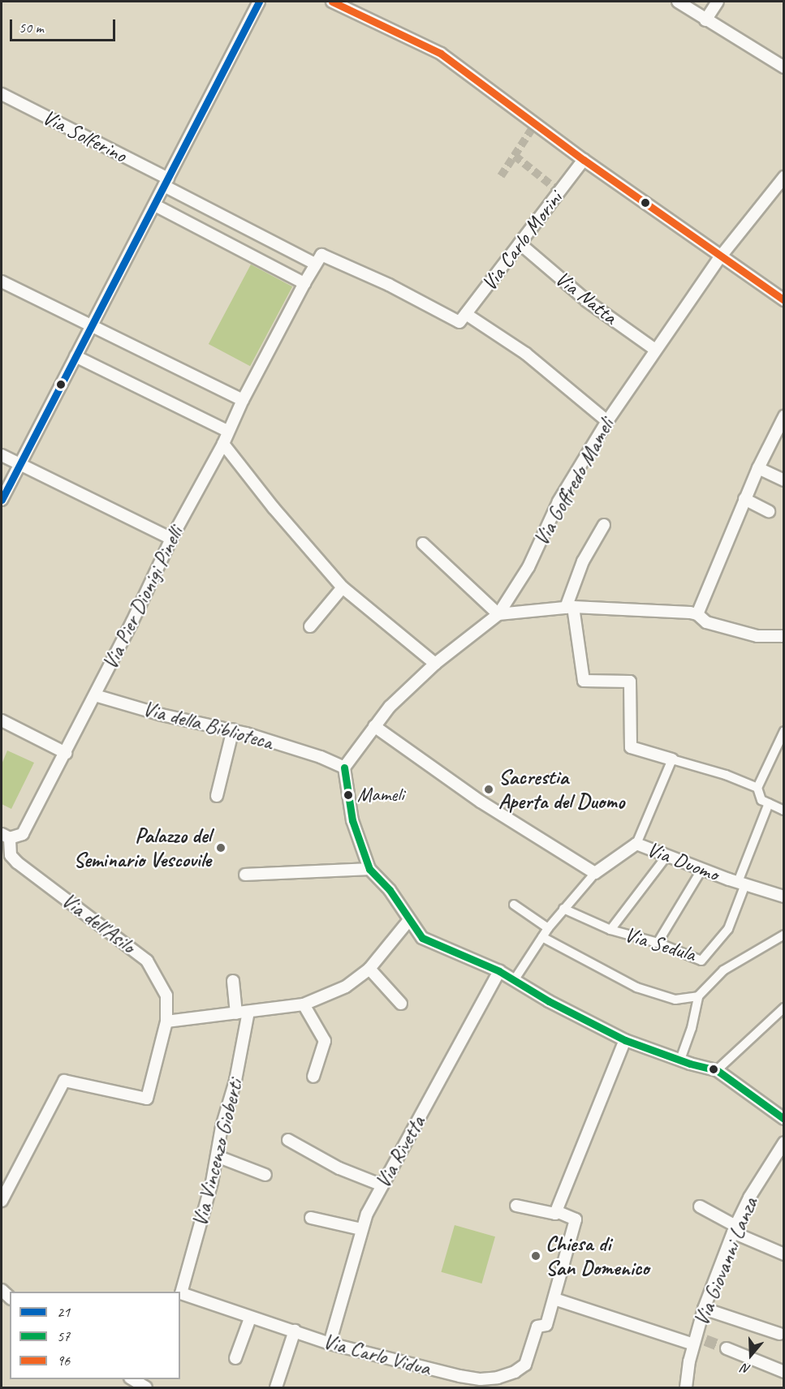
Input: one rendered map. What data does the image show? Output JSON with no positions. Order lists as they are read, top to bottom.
{
  "streets": {
    "street": [
      "Via Solferino",
      "Via Carlo Morini",
      "Via Natta",
      "Via Goffredo Mameli",
      "Via Pier Dionigi Pinelli",
      "Via della Biblioteca",
      "Via Duomo",
      "Via dell'Asilo",
      "Via Sedula",
      "Via Rivetta",
      "Via Vincenzo Gioberti",
      "Via Giovanni Lanza",
      "Via Carlo Vidua"
    ]
  },
  "crossings": [
    ["Via Solferino", "Via Pier Dionigi Pinelli"],
    ["Via Carlo Morini", "Via Natta"],
    ["Via Natta", "Via Goffredo Mameli"],
    ["Via Goffredo Mameli", "Via della Biblioteca"],
    ["Via Pier Dionigi Pinelli", "Via della Biblioteca"],
    ["Via Pier Dionigi Pinelli", "Via dell'Asilo"],
    ["Via Duomo", "Via Sedula"],
    ["Via Rivetta", "Via Carlo Vidua"],
    ["Via Vincenzo Gioberti", "Via Carlo Vidua"]
  ],
  "places": [
    "Sacrestia Aperta del Duomo",
    "Mameli",
    "Palazzo del Seminario Vescovile",
    "Chiesa di San Domenico"
  ],
  "lines": ["transit line 21", "transit line 96", "transit line 57"],
  "legend": ["21", "57", "96"],
  "scale_bar": "50 m",
  "north": "bottom"
}
